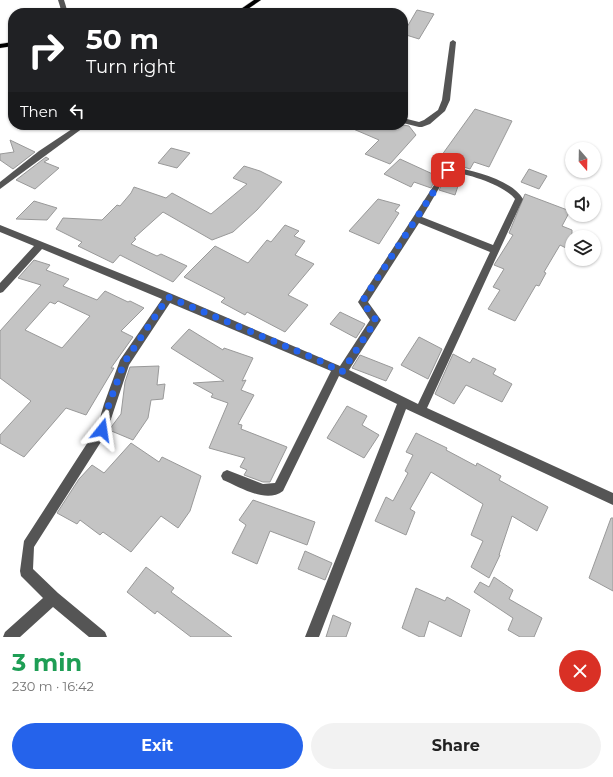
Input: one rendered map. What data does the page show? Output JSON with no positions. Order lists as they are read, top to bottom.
{
  "north": "bottom",
  "page": {
    "turn": ["50 m", "Turn right"],
    "then": "Then",
    "heading": ["3 min", "230 m · 16:42"],
    "buttons": ["Exit", "Share"]
  }
}
